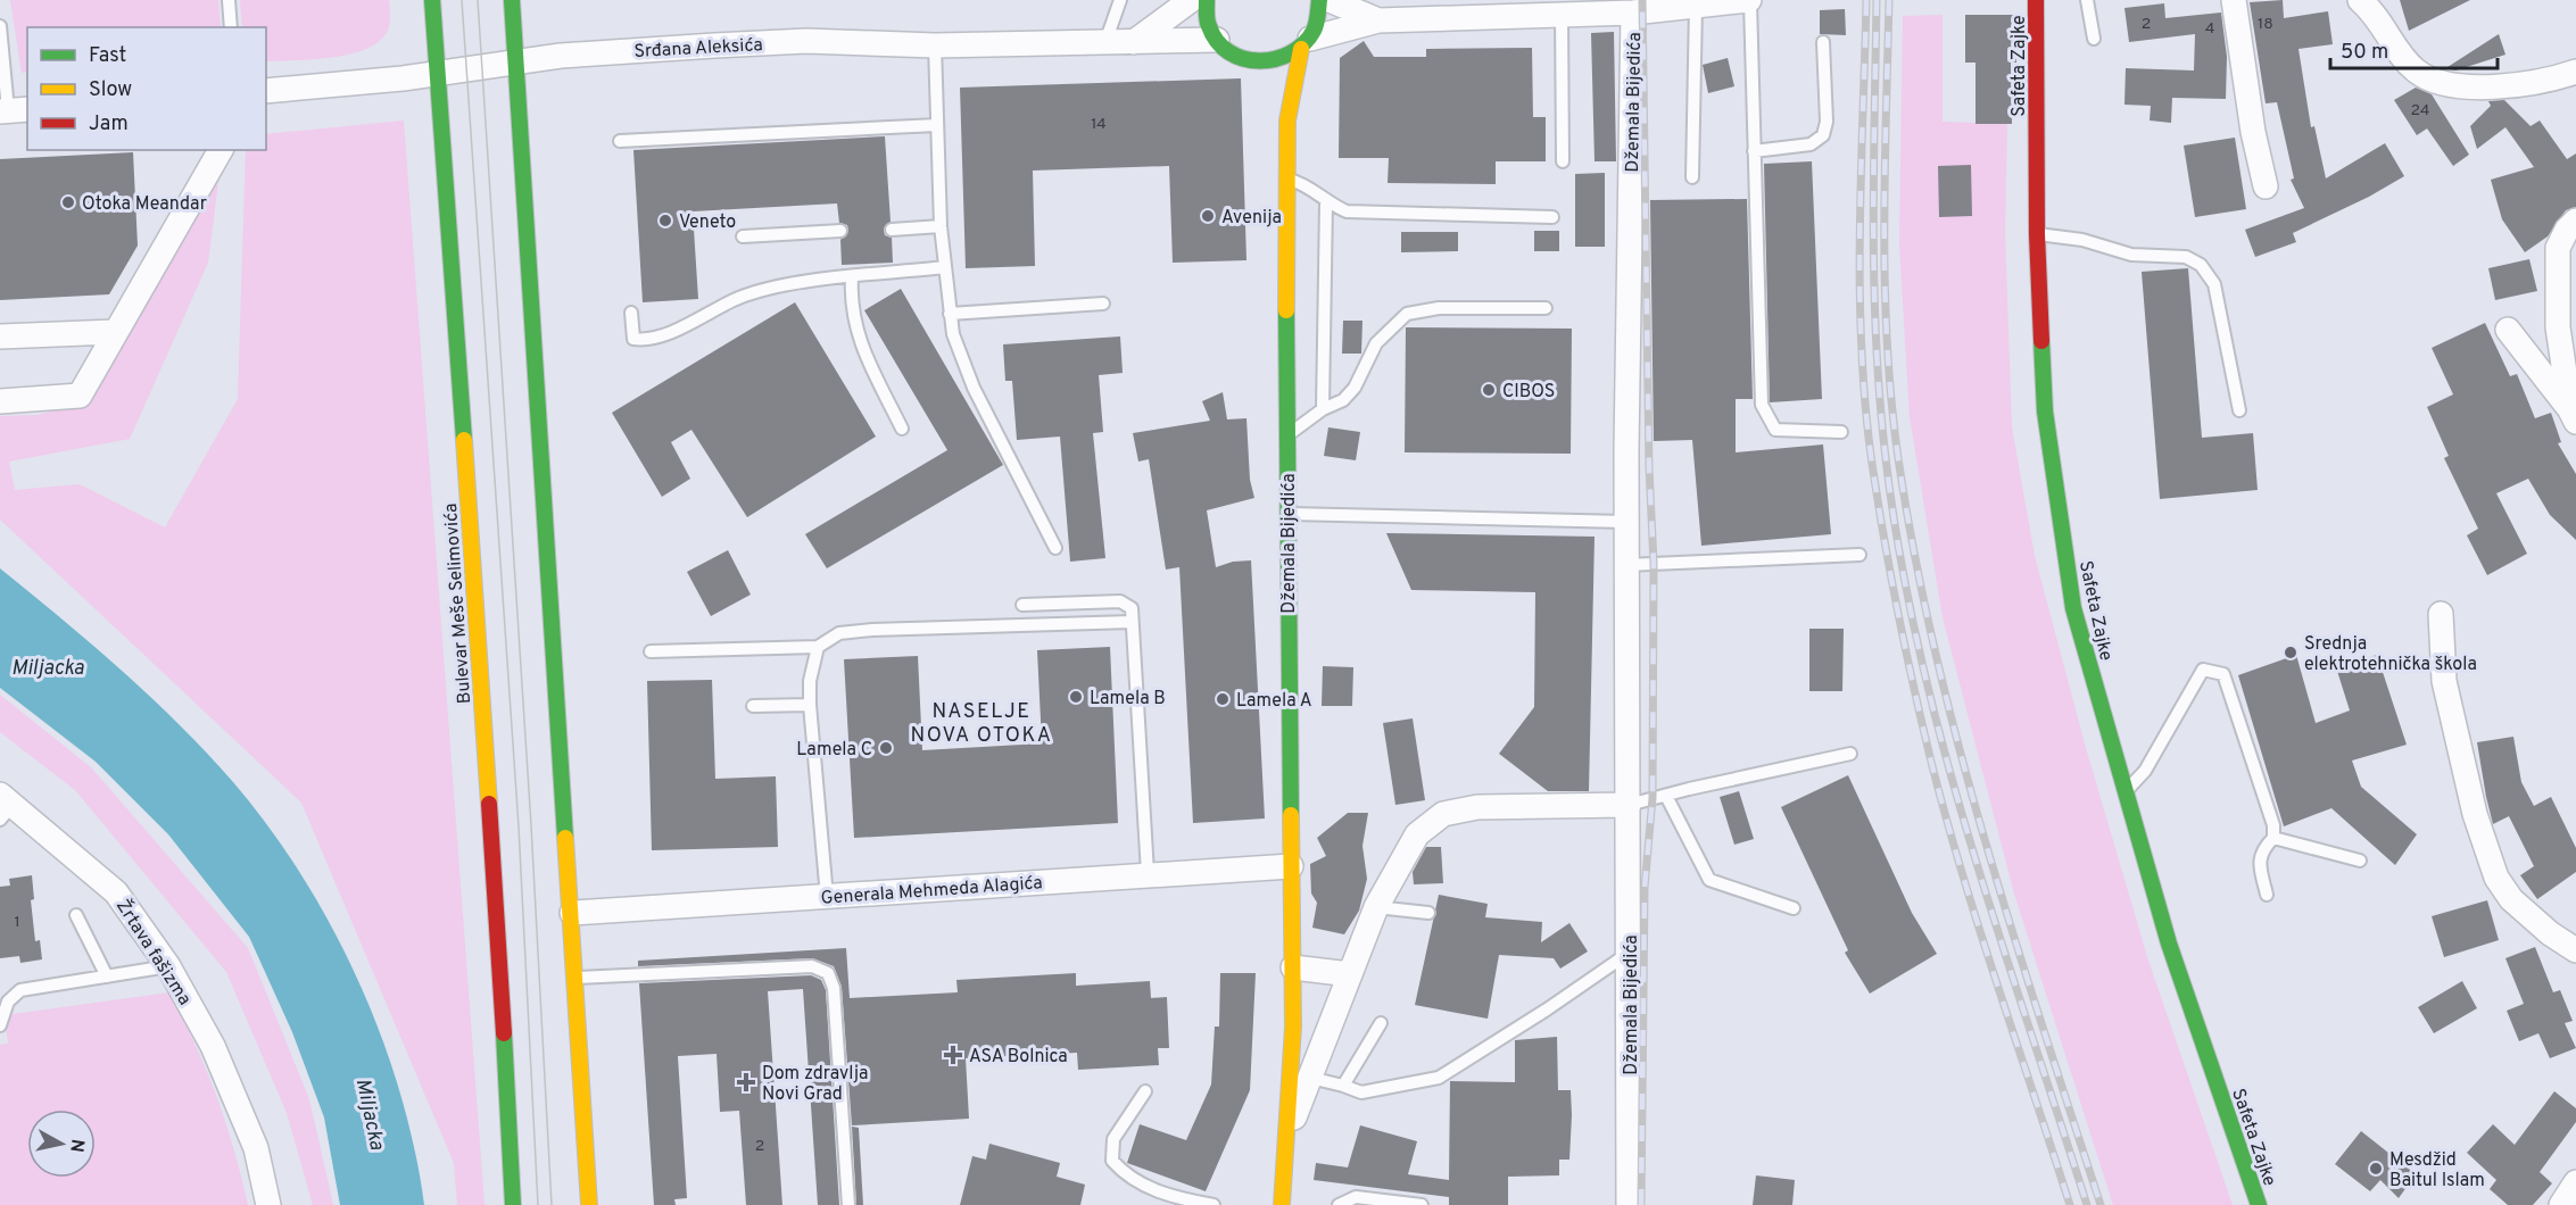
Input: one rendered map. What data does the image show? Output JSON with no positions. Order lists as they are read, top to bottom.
{
  "streets": {
    "main road": ["Safeta Zajke", "Džemala Bijedića", "Bulevar Meše Selimovića"],
    "street": ["Srđana Aleksića", "Generala Mehmeda Alagića", "Žrtava fašizma"]
  },
  "crossings": [
    ["Srđana Aleksića", "Bulevar Meše Selimovića"],
    ["Džemala Bijedića", "Generala Mehmeda Alagića"]
  ],
  "districts": ["NASELJE NOVA OTOKA"],
  "water": ["Miljacka"],
  "places": {
    "other": [
      "Otoka Meandar",
      "Avenija",
      "Veneto",
      "CIBOS",
      "Srednja elektrotehnička škola",
      "Lamela B",
      "Lamela A",
      "Lamela C",
      "Mesdžid Baitul Islam"
    ],
    "health": ["ASA Bolnica", "Dom zdravlja Novi Grad"]
  },
  "house_numbers": [
    "2",
    "18",
    "4",
    "24",
    "14",
    "1",
    "2"
  ],
  "legend": ["Fast", "Slow", "Jam"],
  "scale_bar": "50 m",
  "north": "right"
}
